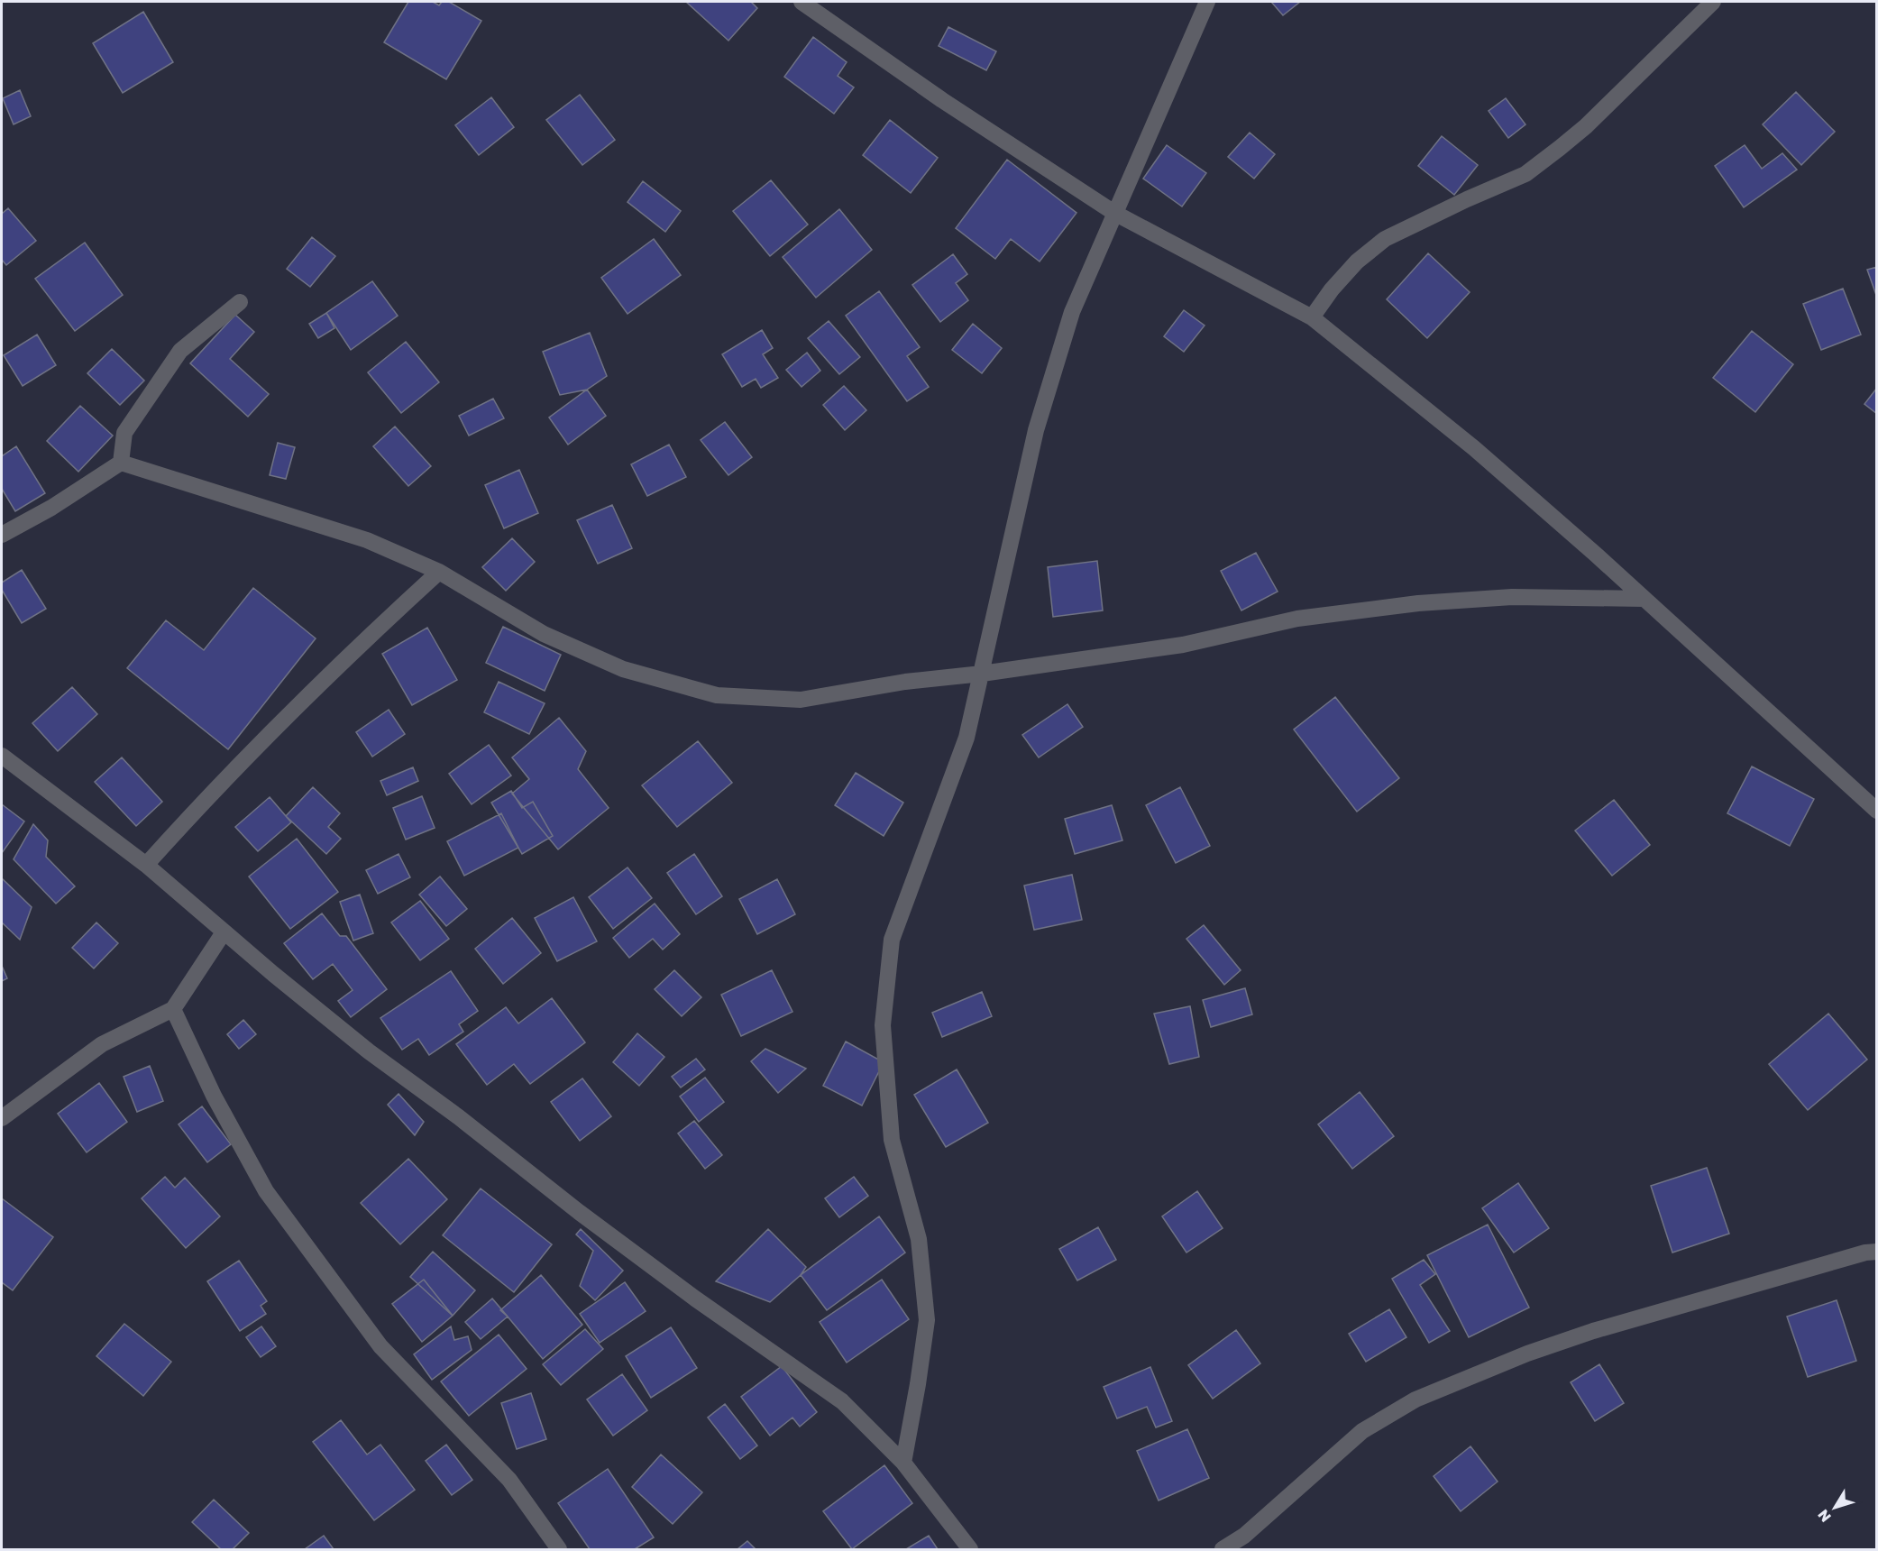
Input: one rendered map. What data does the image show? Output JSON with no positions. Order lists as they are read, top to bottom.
{
  "north": "bottom left"
}
